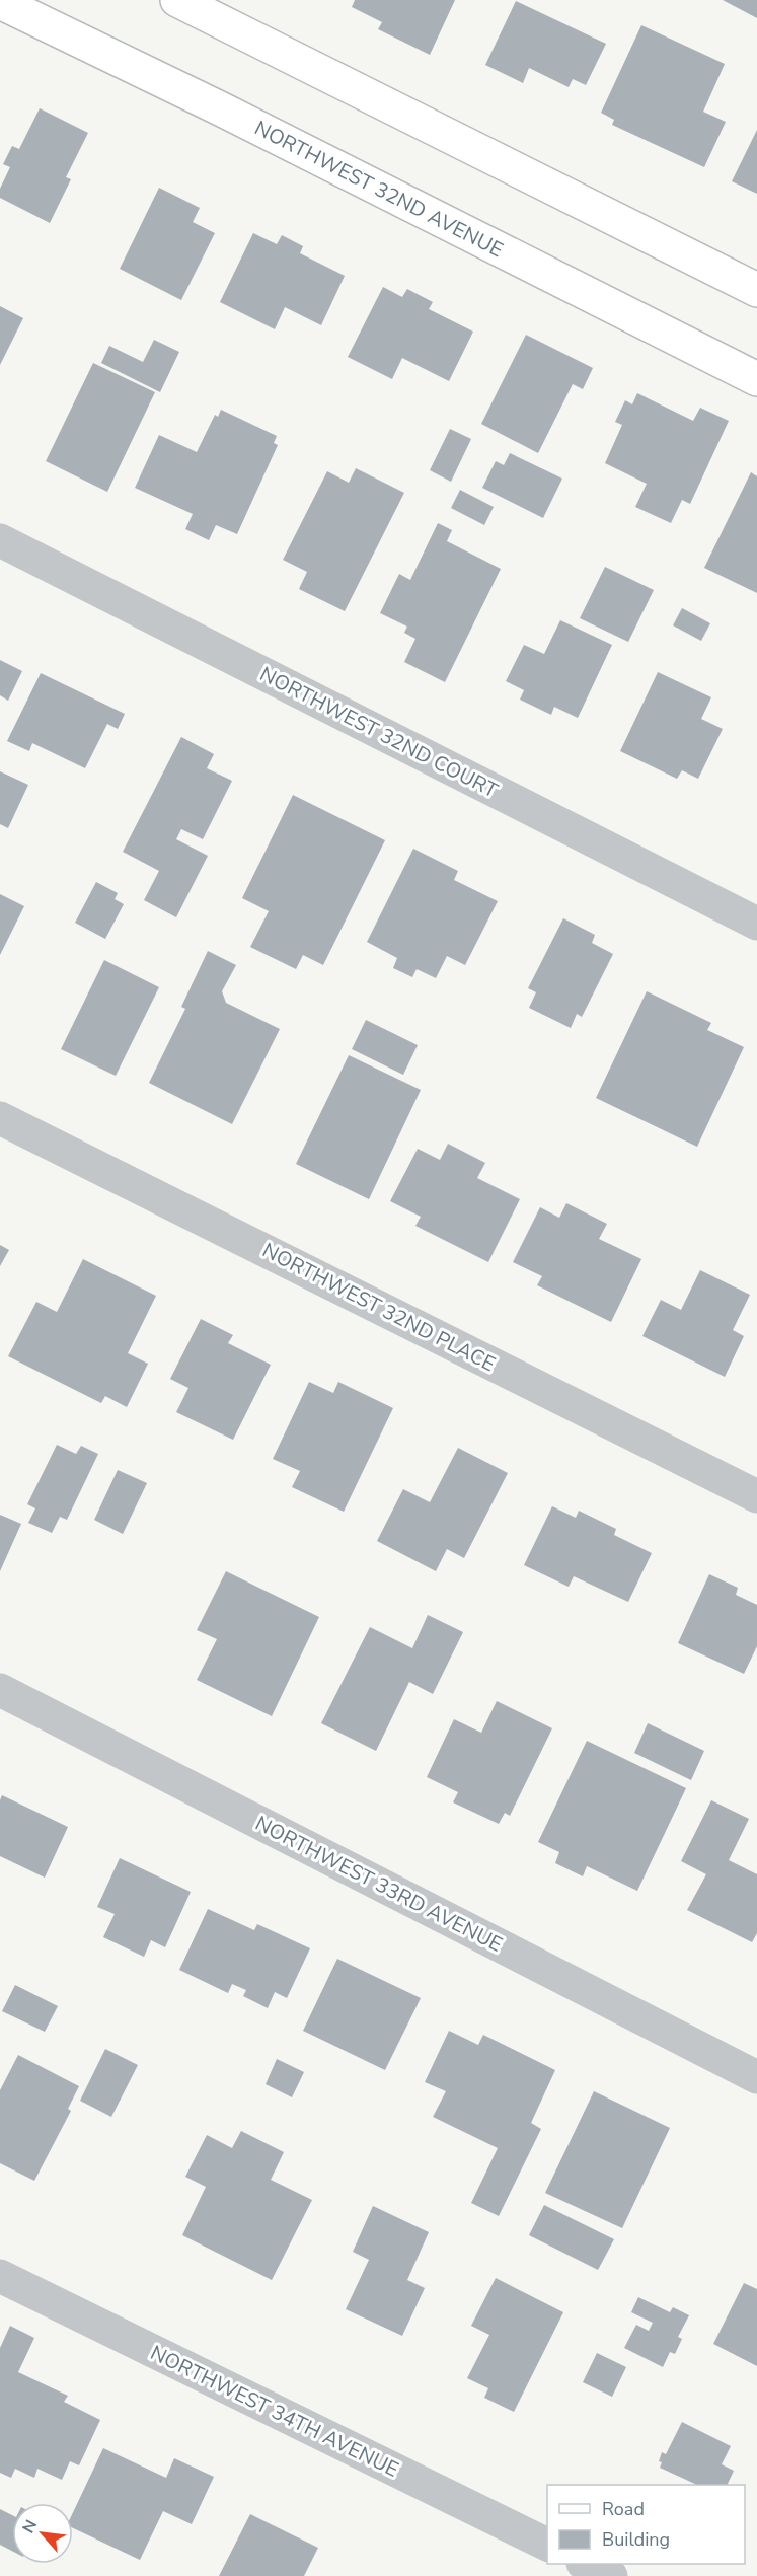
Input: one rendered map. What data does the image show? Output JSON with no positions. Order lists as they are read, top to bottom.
{
  "streets": {
    "main road": ["NORTHWEST 32ND AVENUE"],
    "street": [
      "NORTHWEST 32ND COURT",
      "NORTHWEST 32ND PLACE",
      "NORTHWEST 33RD AVENUE",
      "NORTHWEST 34TH AVENUE"
    ]
  },
  "legend": ["Road", "Building"],
  "north": "top left"
}
